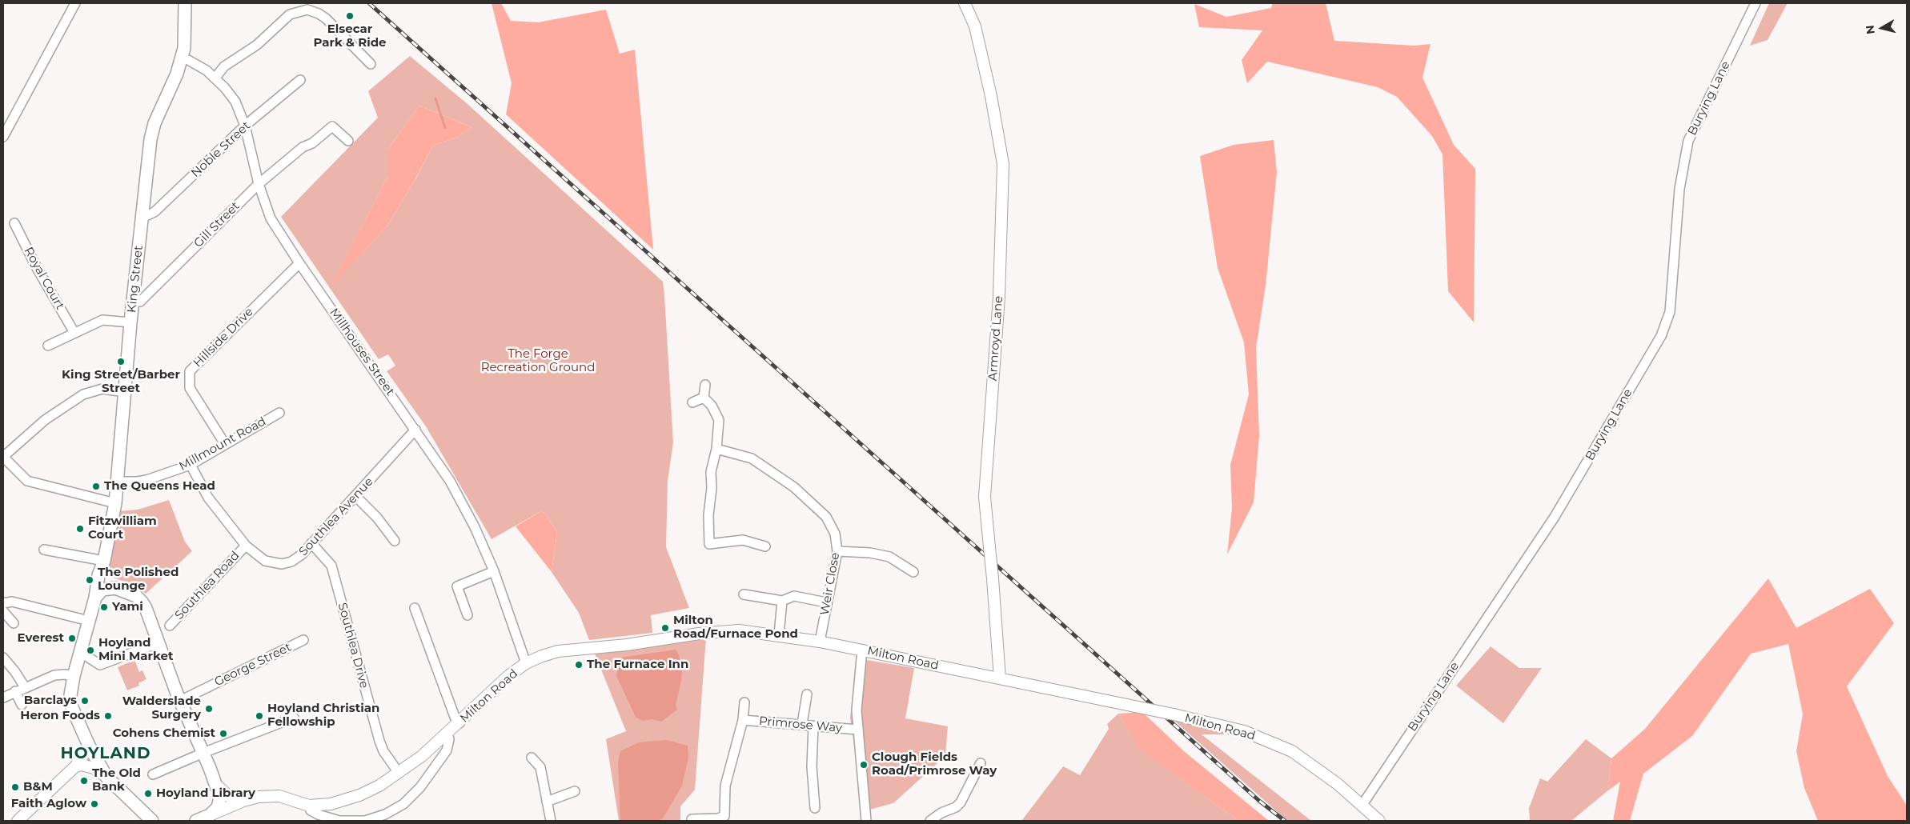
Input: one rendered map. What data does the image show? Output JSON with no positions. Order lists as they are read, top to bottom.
{
  "streets": {
    "main road": ["King Street", "Milton Road"],
    "street": [
      "Burying Lane",
      "Noble Street",
      "Gill Street",
      "Royal Court",
      "Hillside Drive",
      "Armroyd Lane",
      "Millhouses Street",
      "Millmount Road",
      "Southlea Avenue",
      "Weir Close",
      "Southlea Road",
      "Southlea Drive",
      "George Street",
      "Primrose Way"
    ]
  },
  "crossings": [
    ["Burying Lane", "Milton Road"],
    ["Noble Street", "King Street"],
    ["Noble Street", "Millhouses Street"],
    ["Gill Street", "King Street"],
    ["Gill Street", "Millhouses Street"],
    ["King Street", "Millhouses Street"],
    ["King Street", "Millmount Road"],
    ["Hillside Drive", "Millhouses Street"],
    ["Hillside Drive", "Millmount Road"],
    ["Armroyd Lane", "Milton Road"],
    ["Millhouses Street", "Southlea Avenue"],
    ["Millhouses Street", "Milton Road"],
    ["Millmount Road", "Southlea Avenue"],
    ["Southlea Avenue", "Southlea Road"],
    ["Southlea Avenue", "Southlea Drive"],
    ["Weir Close", "Milton Road"],
    ["Southlea Drive", "Milton Road"]
  ],
  "districts": ["HOYLAND"],
  "parks": ["The Forge Recreation Ground"],
  "places": [
    "Elsecar Park & Ride",
    "King Street/Barber Street",
    "The Queens Head",
    "Fitzwilliam Court",
    "The Polished Lounge",
    "Yami",
    "Milton Road/Furnace Pond",
    "Everest",
    "Hoyland Mini Market",
    "The Furnace Inn",
    "Barclays",
    "Walderslade Surgery",
    "Heron Foods",
    "Hoyland Christian Fellowship",
    "Cohens Chemist",
    "Clough Fields Road/Primrose Way",
    "The Old Bank",
    "B&M",
    "Hoyland Library",
    "Faith Aglow"
  ],
  "north": "left"
}
